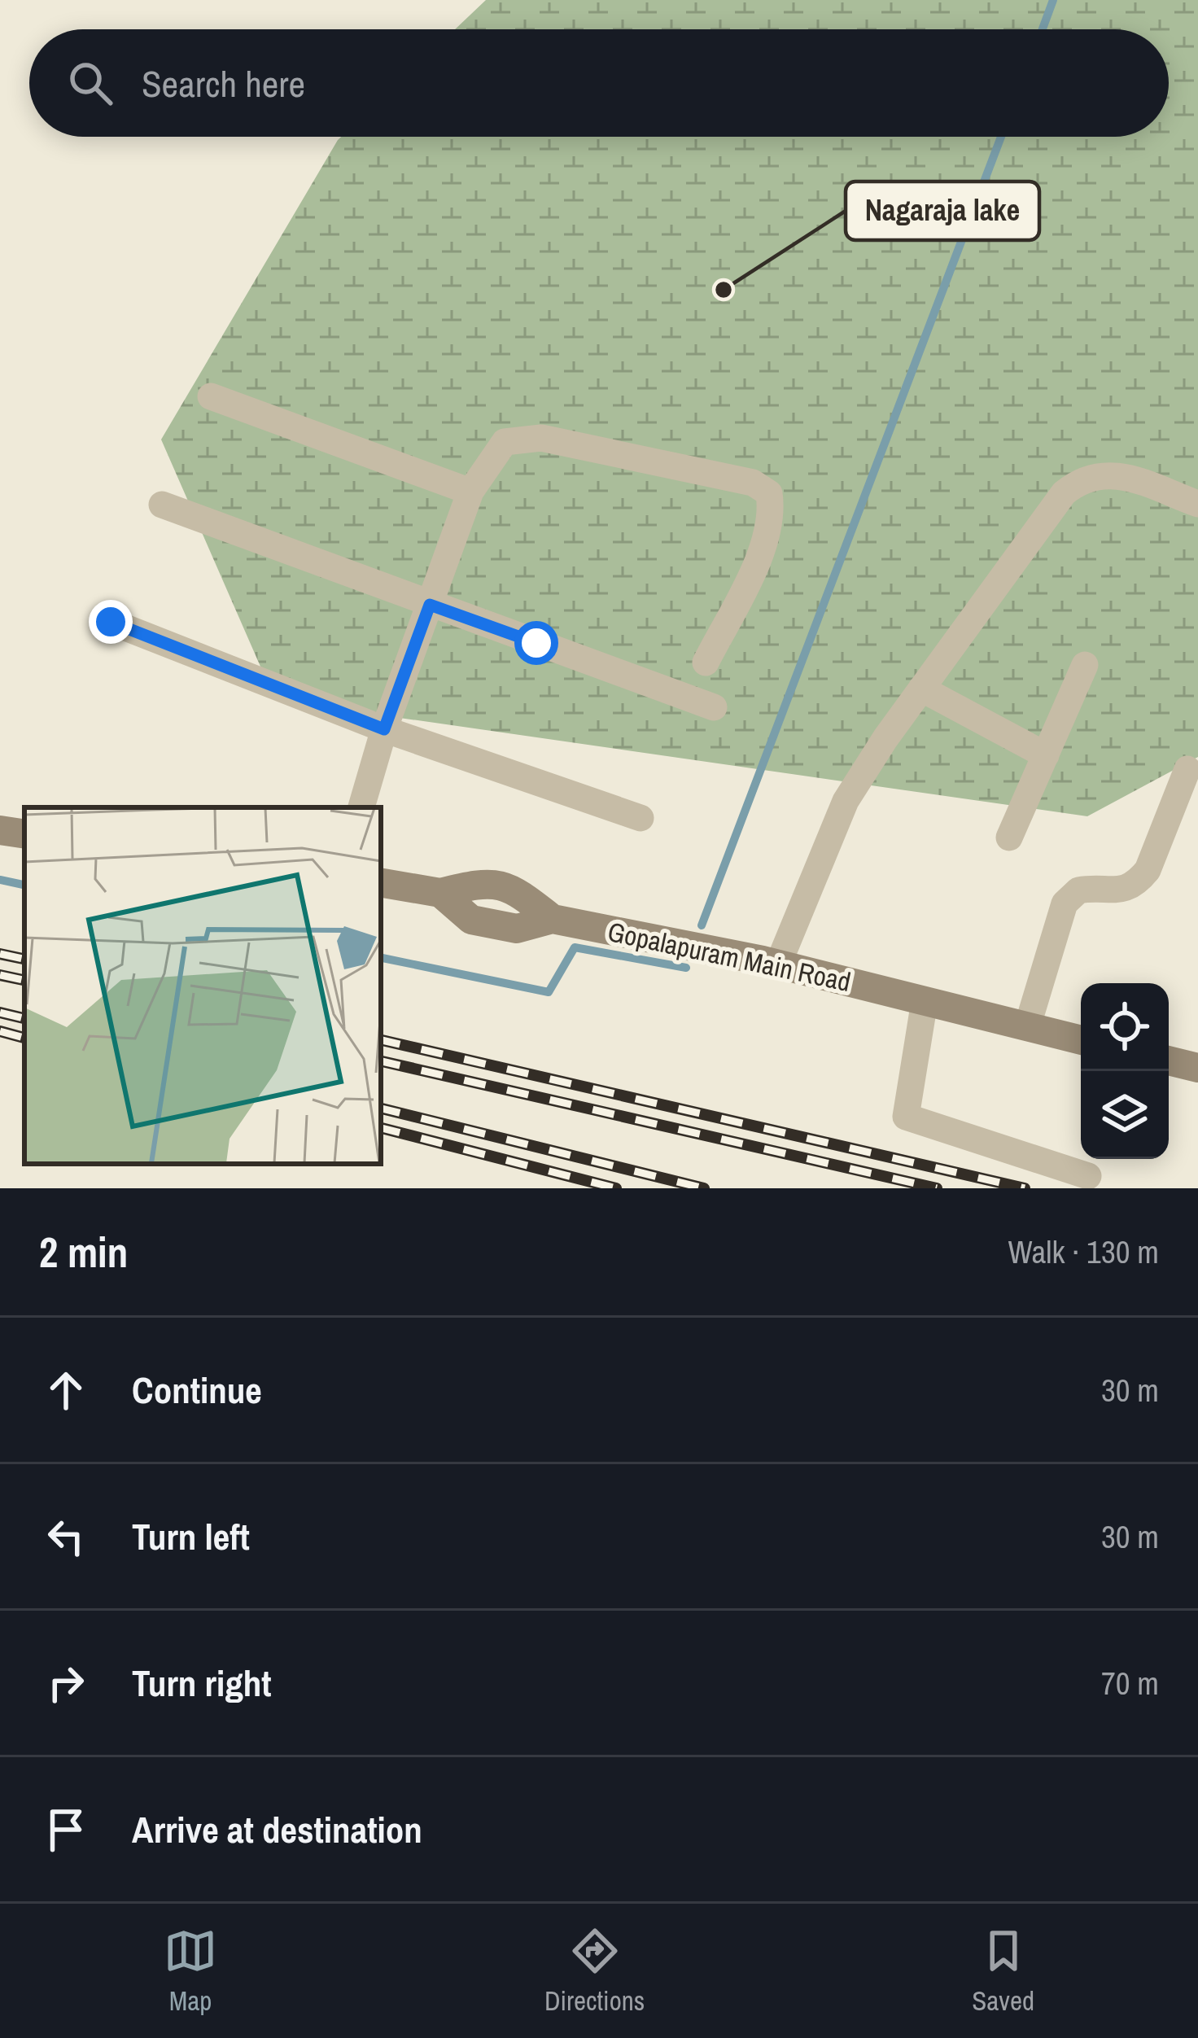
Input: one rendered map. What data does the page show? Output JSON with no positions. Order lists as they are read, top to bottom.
{
  "streets": {
    "street": ["Gopalapuram Main Road"]
  },
  "places": ["Nagaraja lake"],
  "page": {
    "search": "Search here",
    "heading": ["2 min", "Walk · 130 m"],
    "list": [
      ["Continue", "30 m"],
      ["Turn left", "30 m"],
      ["Turn right", "70 m"],
      "Arrive at destination"
    ],
    "nav": ["Map", "Directions", "Saved"]
  }
}
